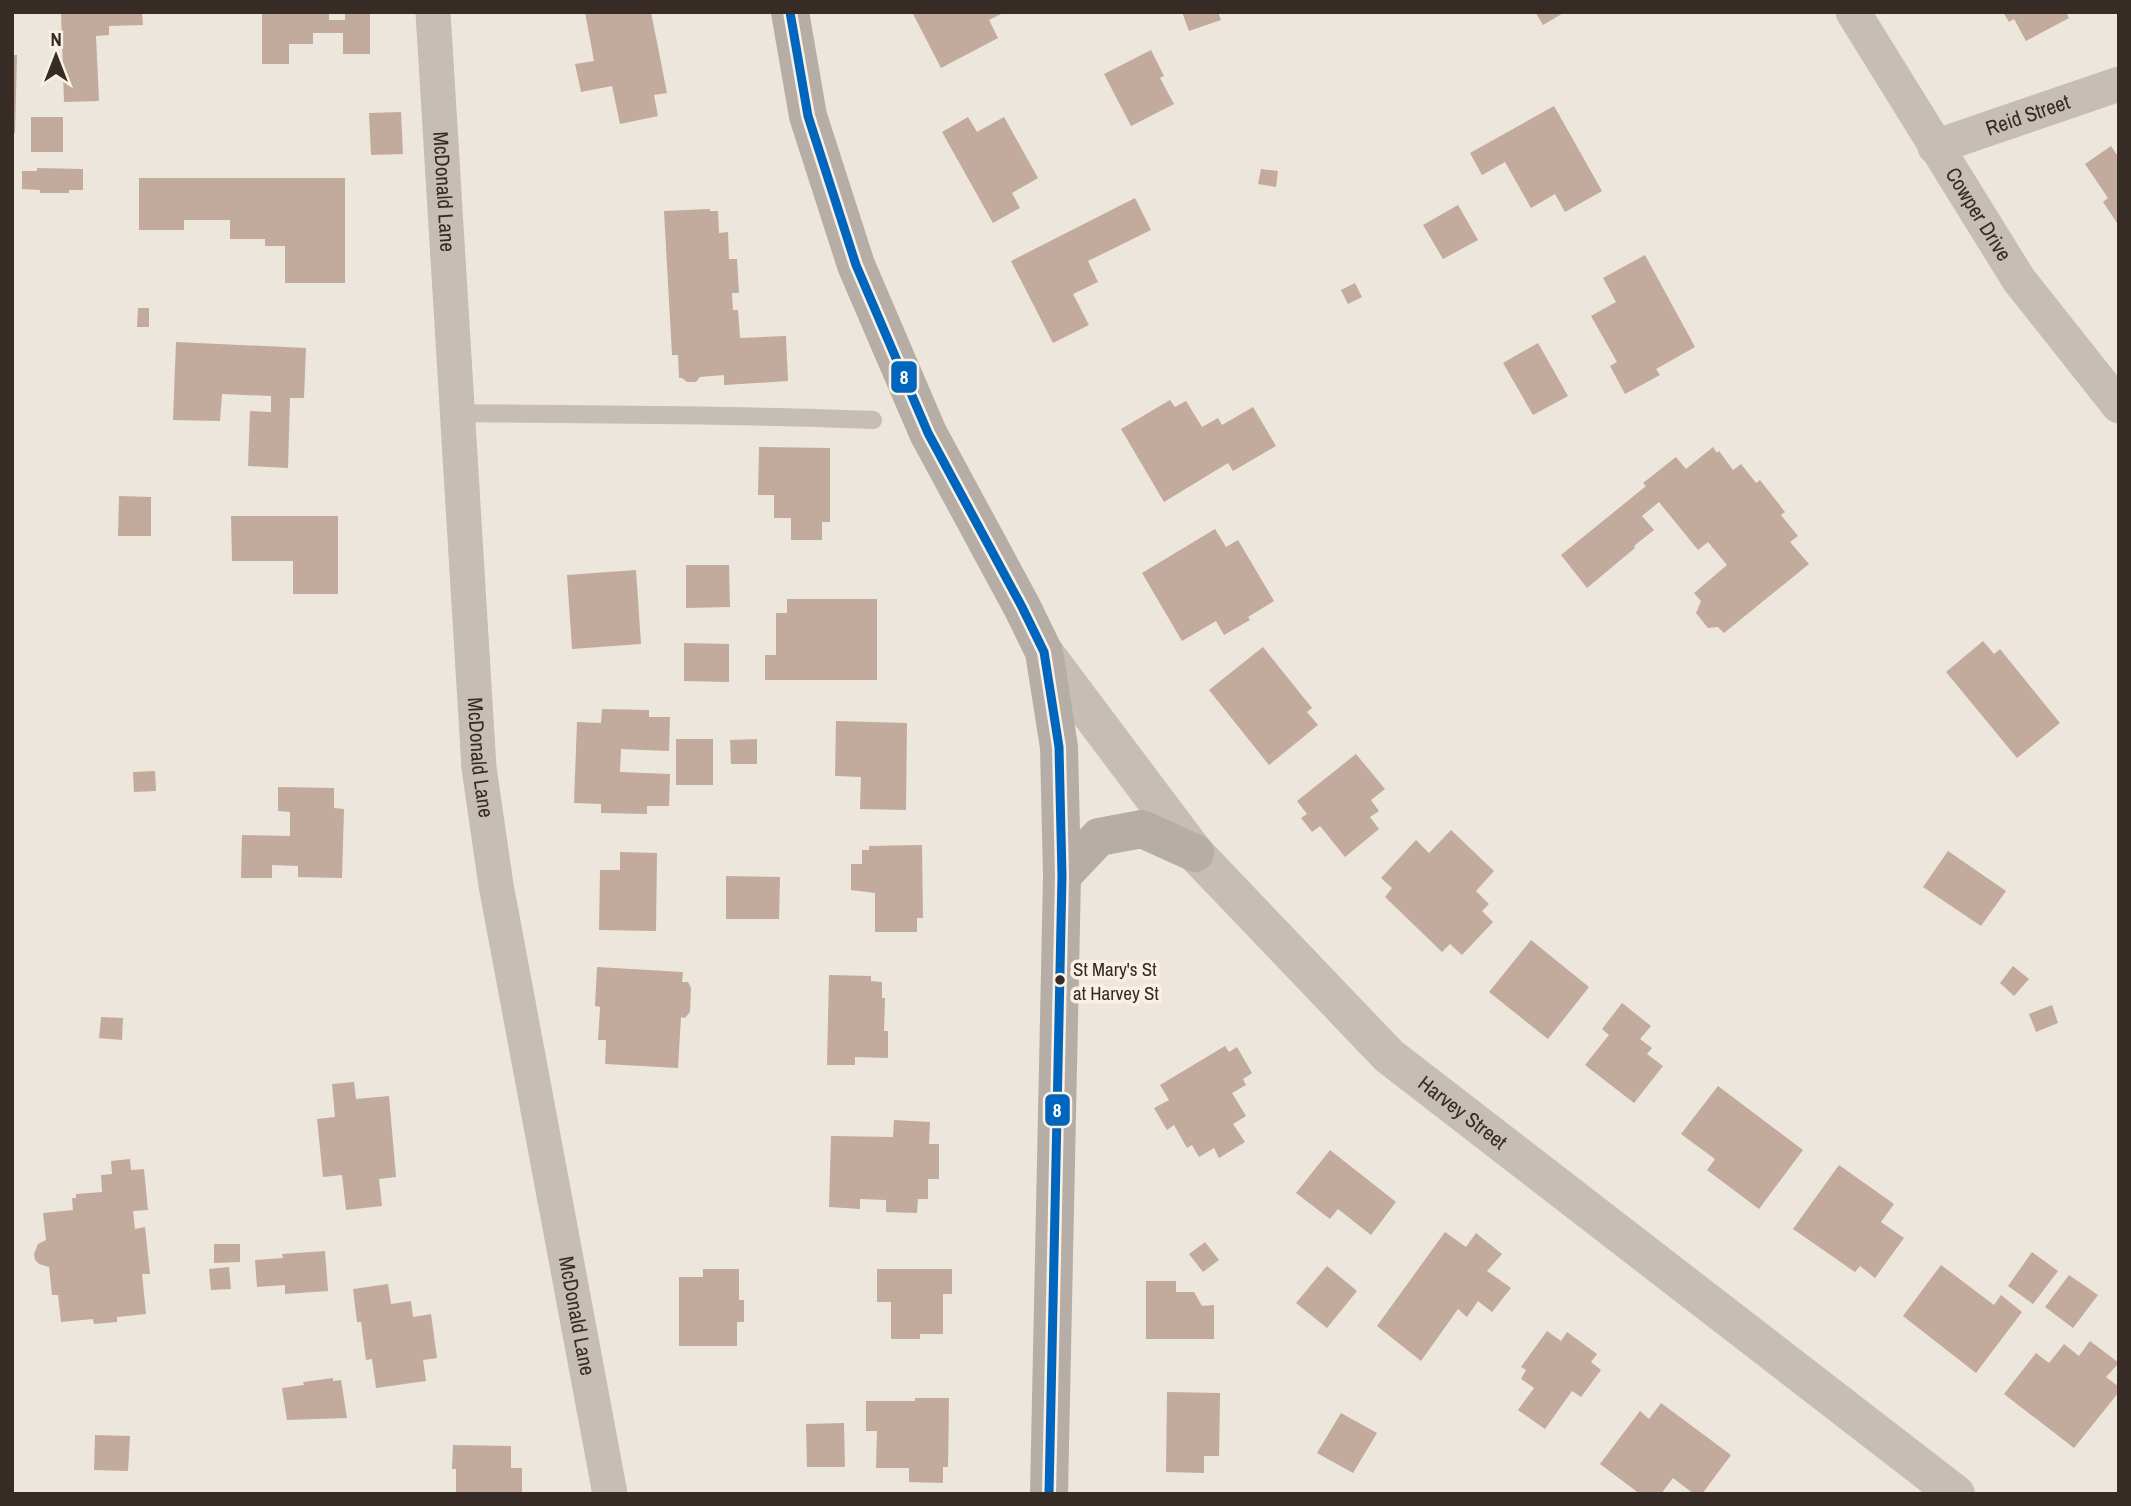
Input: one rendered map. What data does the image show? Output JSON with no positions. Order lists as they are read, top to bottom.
{
  "streets": {
    "street": [
      "Reid Street",
      "McDonald Lane",
      "Cowper Drive",
      "Harvey Street"
    ]
  },
  "crossings": [
    ["Reid Street", "Cowper Drive"]
  ],
  "places": ["St Mary's St at Harvey St"],
  "lines": ["transit line 8"],
  "north": "top"
}
